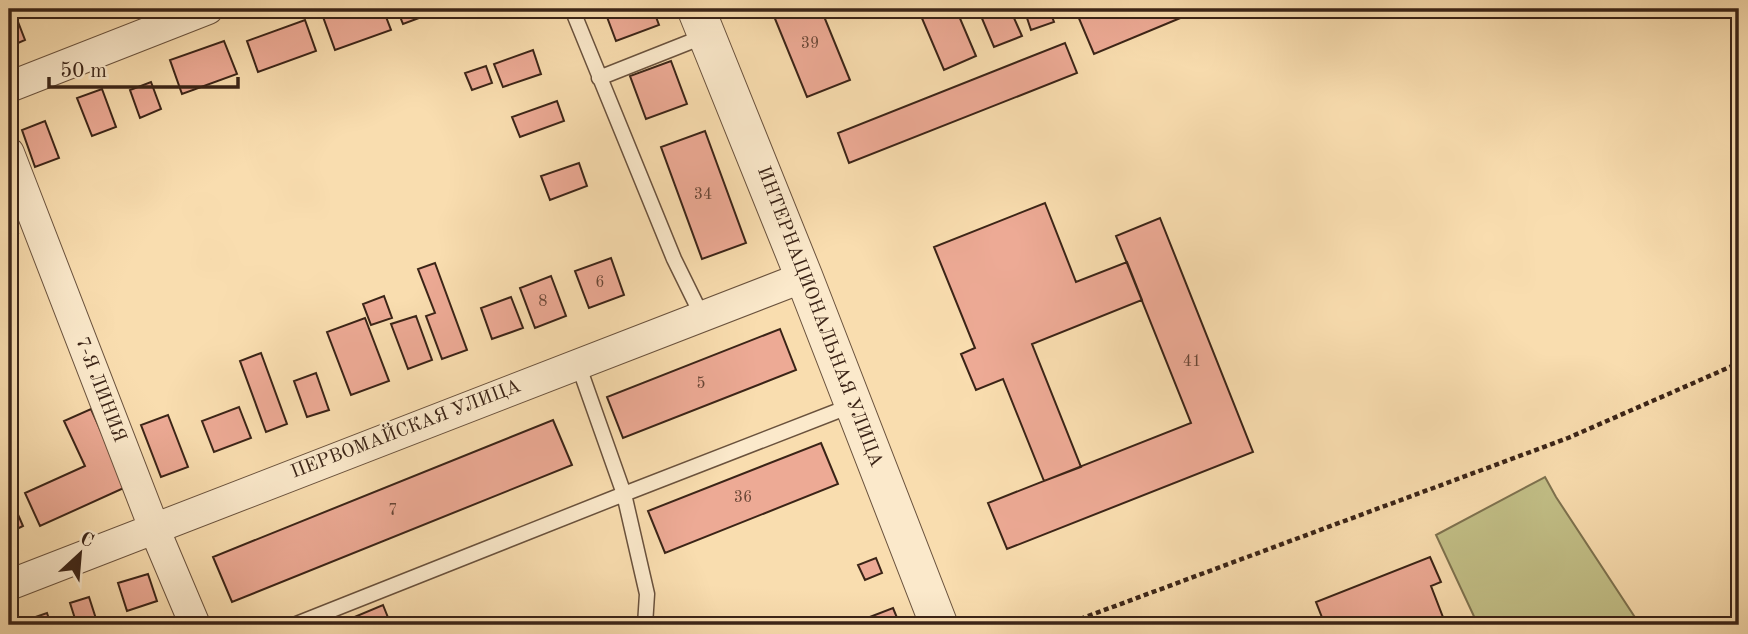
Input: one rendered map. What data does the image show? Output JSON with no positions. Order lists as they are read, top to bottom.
{
  "streets": {
    "street": ["ИНТЕРНАЦИОНАЛЬНАЯ УЛИЦА", "7-Я ЛИНИЯ", "ПЕРВОМАЙСКАЯ УЛИЦА"]
  },
  "crossings": [
    ["ИНТЕРНАЦИОНАЛЬНАЯ УЛИЦА", "ПЕРВОМАЙСКАЯ УЛИЦА"],
    ["7-Я ЛИНИЯ", "ПЕРВОМАЙСКАЯ УЛИЦА"]
  ],
  "house_numbers": [
    "39",
    "34",
    "6",
    "8",
    "41",
    "5",
    "36",
    "7"
  ],
  "scale_bar": "50 m",
  "north": "top right"
}
